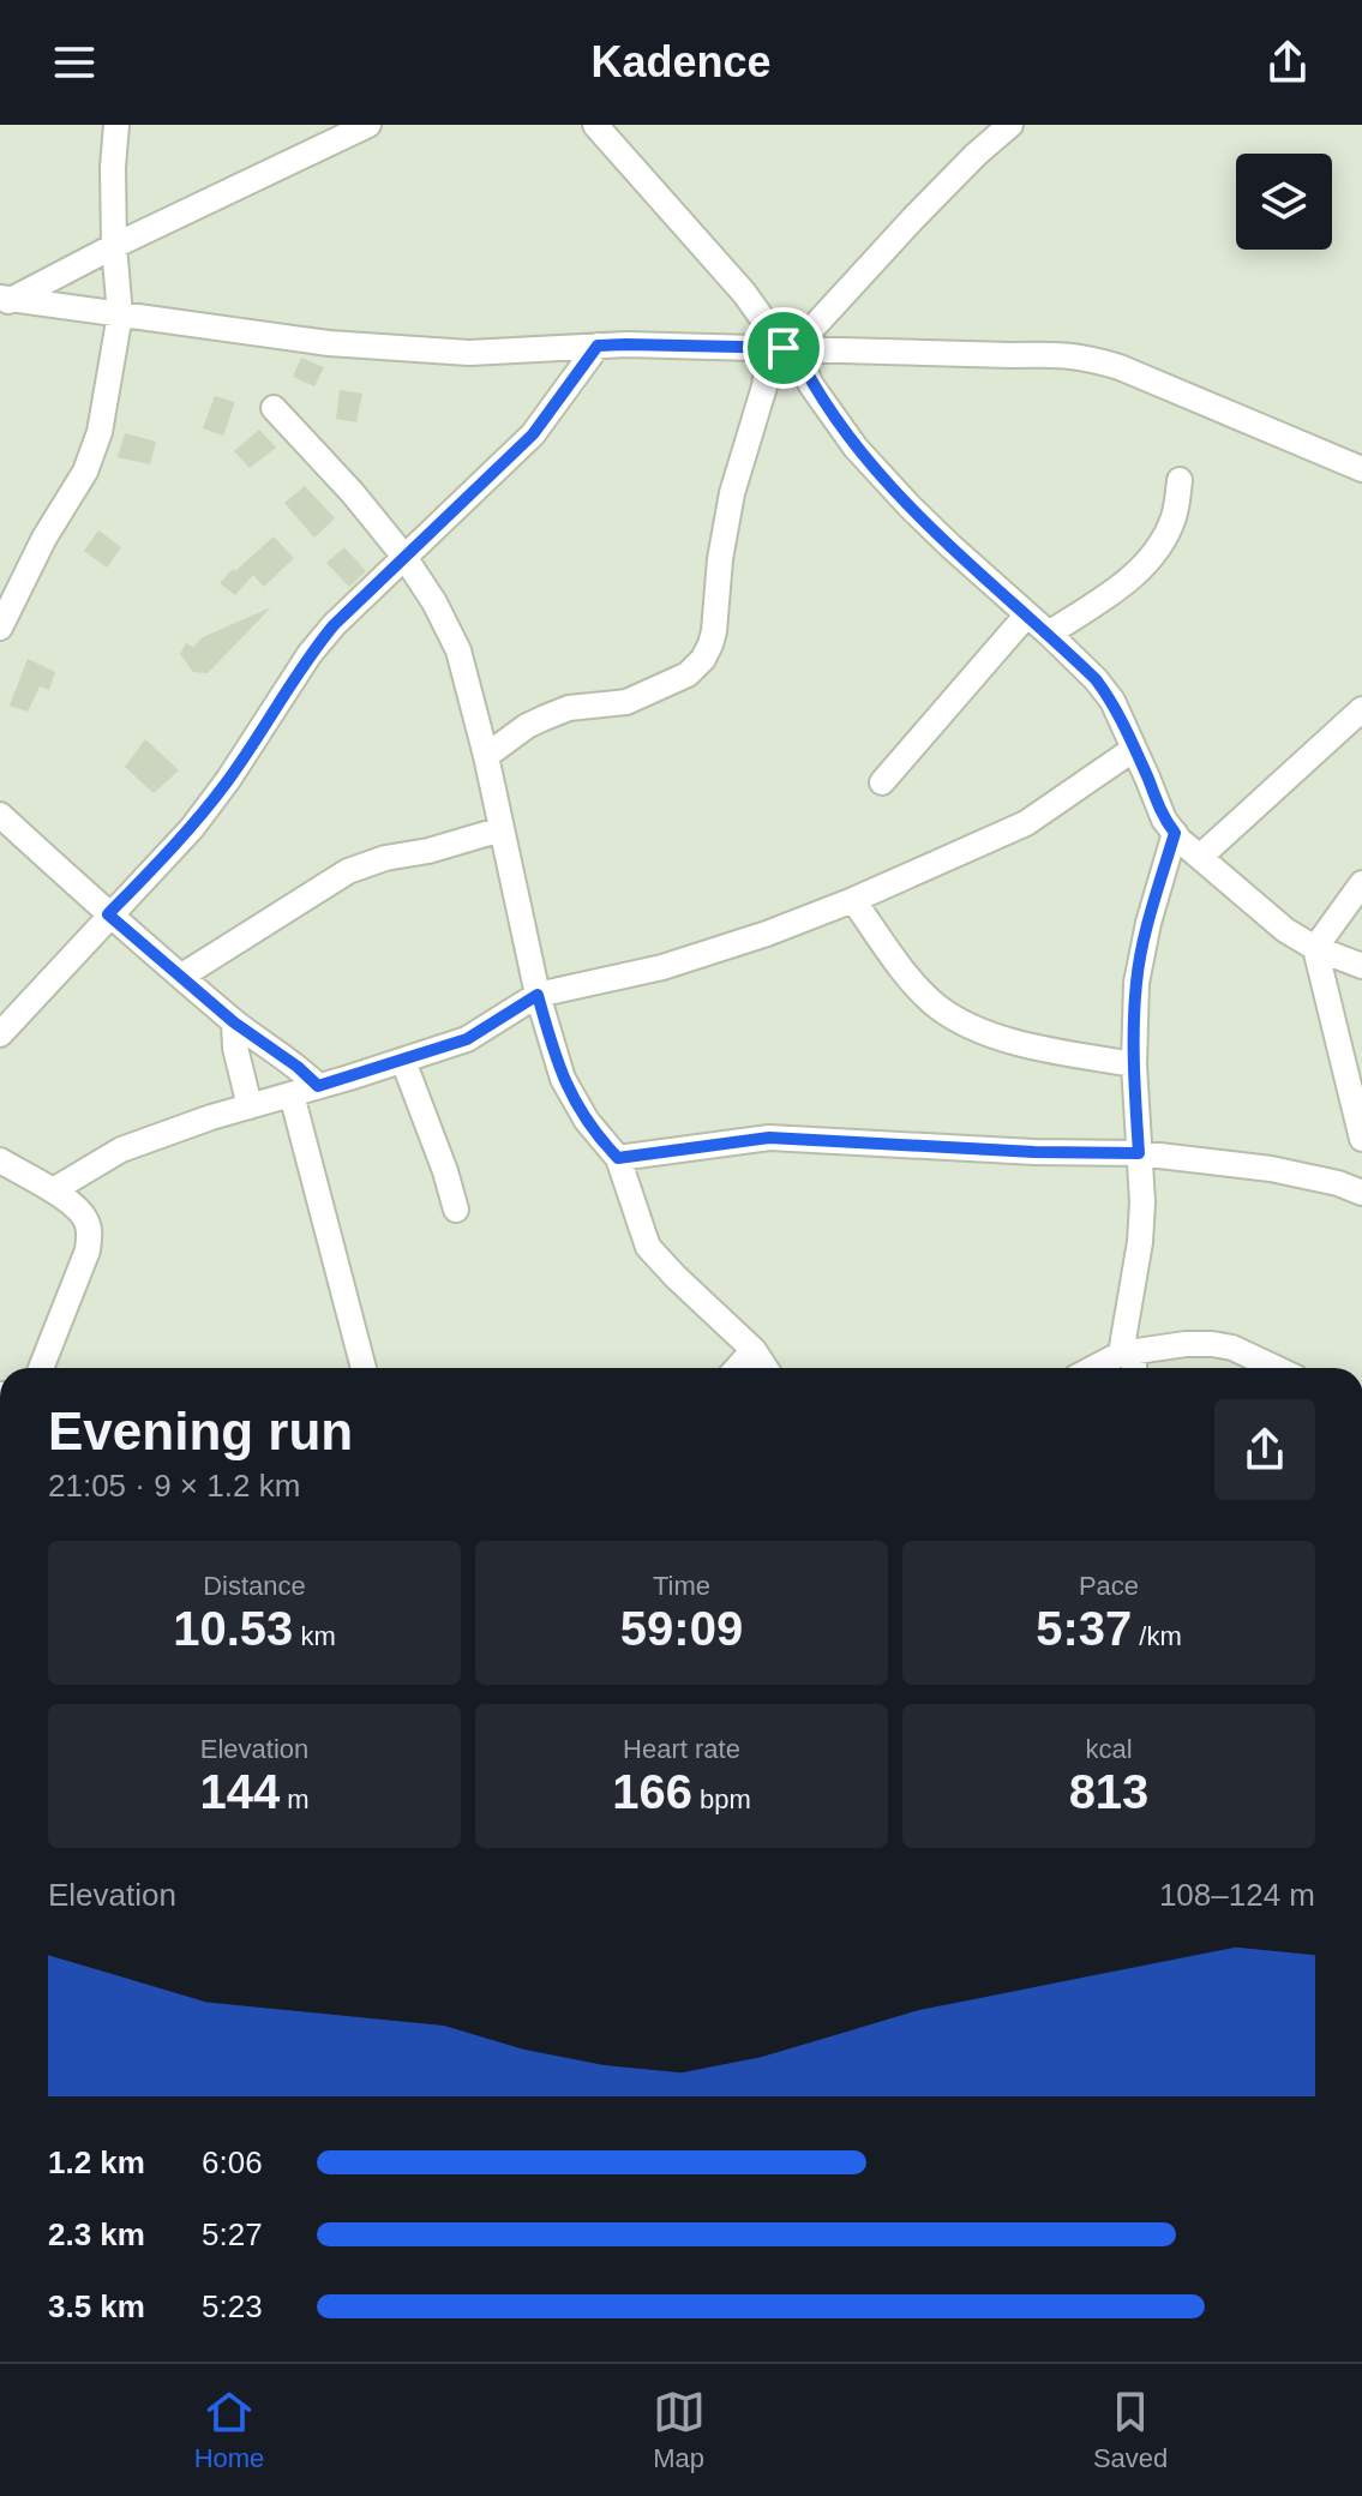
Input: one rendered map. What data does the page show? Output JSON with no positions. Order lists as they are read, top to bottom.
{
  "page": {
    "header": "Kadence",
    "heading": ["Evening run", "21:05 · 9 × 1.2 km"],
    "stats": [
      ["Distance", "10.53 km"],
      ["Time", "59:09"],
      ["Pace", "5:37 /km"],
      ["Elevation", "144 m"],
      ["Heart rate", "166 bpm"],
      ["kcal", "813"]
    ],
    "chart": ["Elevation", "108–124 m"],
    "list": [
      {
        "name": "1.2 km",
        "note": "6:06"
      },
      {
        "name": "2.3 km",
        "note": "5:27"
      },
      {
        "name": "3.5 km",
        "note": "5:23"
      }
    ],
    "tabs": ["Home", "Map", "Saved"]
  }
}
